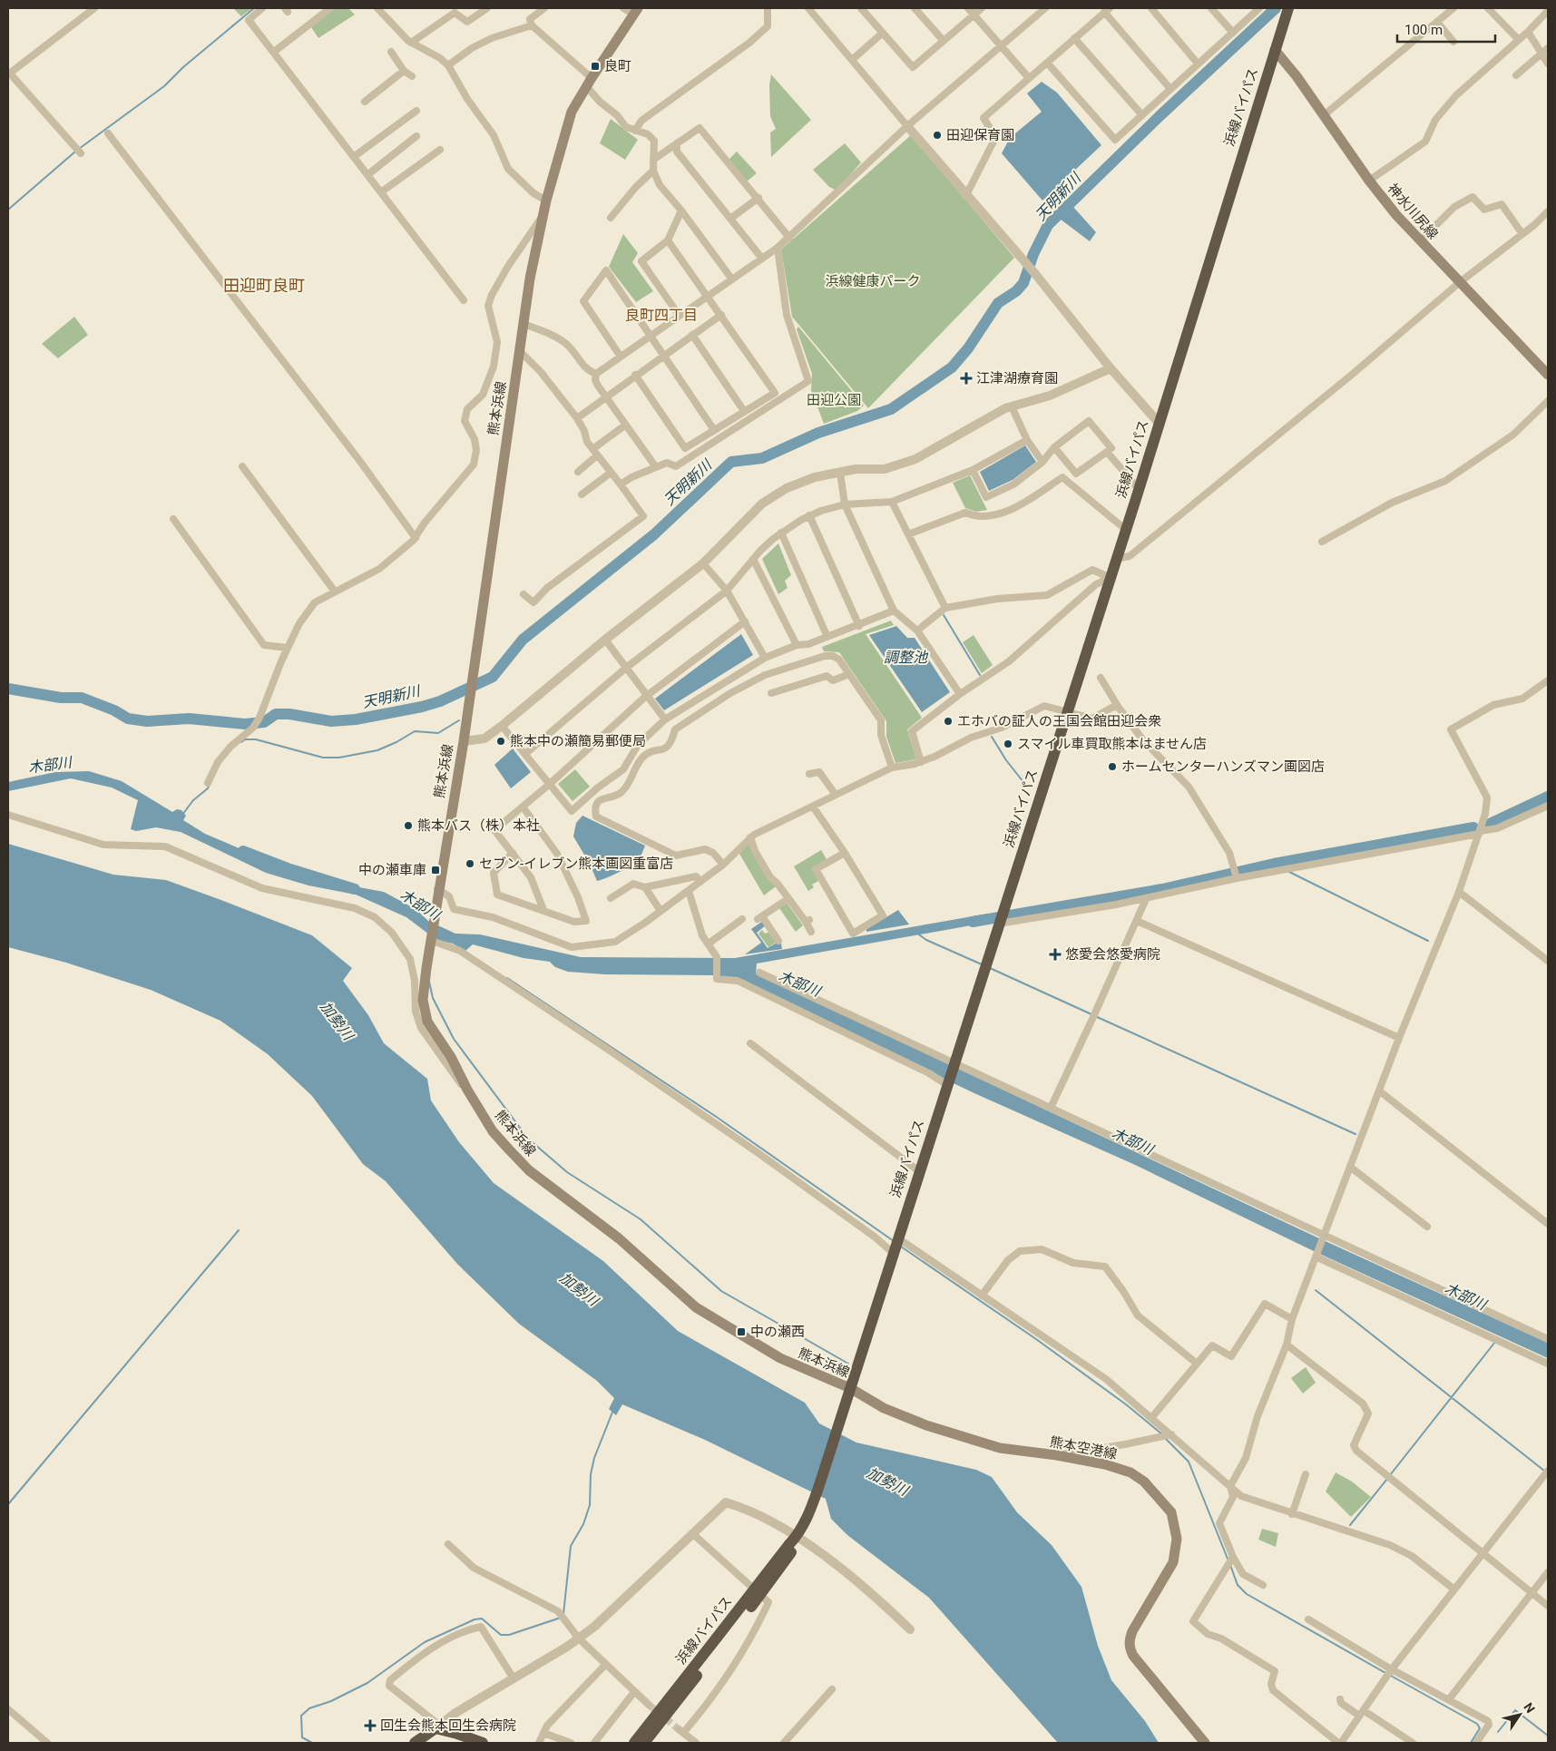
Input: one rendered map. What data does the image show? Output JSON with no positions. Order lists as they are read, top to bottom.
{
  "streets": {
    "highway": ["浜線バイパス"],
    "main road": ["神水川尻線", "熊本浜線", "熊本空港線"]
  },
  "crossings": [
    ["浜線バイパス", "神水川尻線"],
    ["浜線バイパス", "熊本浜線"],
    ["浜線バイパス", "熊本空港線"],
    ["熊本浜線", "熊本空港線"]
  ],
  "districts": ["田迎町良町", "良町四丁目"],
  "water": [
    "天明新川",
    "調整池",
    "木部川",
    "加勢川"
  ],
  "parks": ["浜線健康パーク", "田迎公園"],
  "places": {
    "transit": ["良町", "中の瀬車庫", "中の瀬西"],
    "other": [
      "田迎保育園",
      "エホバの証人の王国会館田迎会衆",
      "熊本中の瀬簡易郵便局",
      "スマイル車買取熊本はません店",
      "ホームセンターハンズマン画図店",
      "熊本バス（株）本社",
      "セブン-イレブン熊本画図重富店"
    ],
    "health": ["江津湖療育園", "悠愛会悠愛病院", "回生会熊本回生会病院"]
  },
  "scale_bar": "100 m",
  "north": "top right"
}
